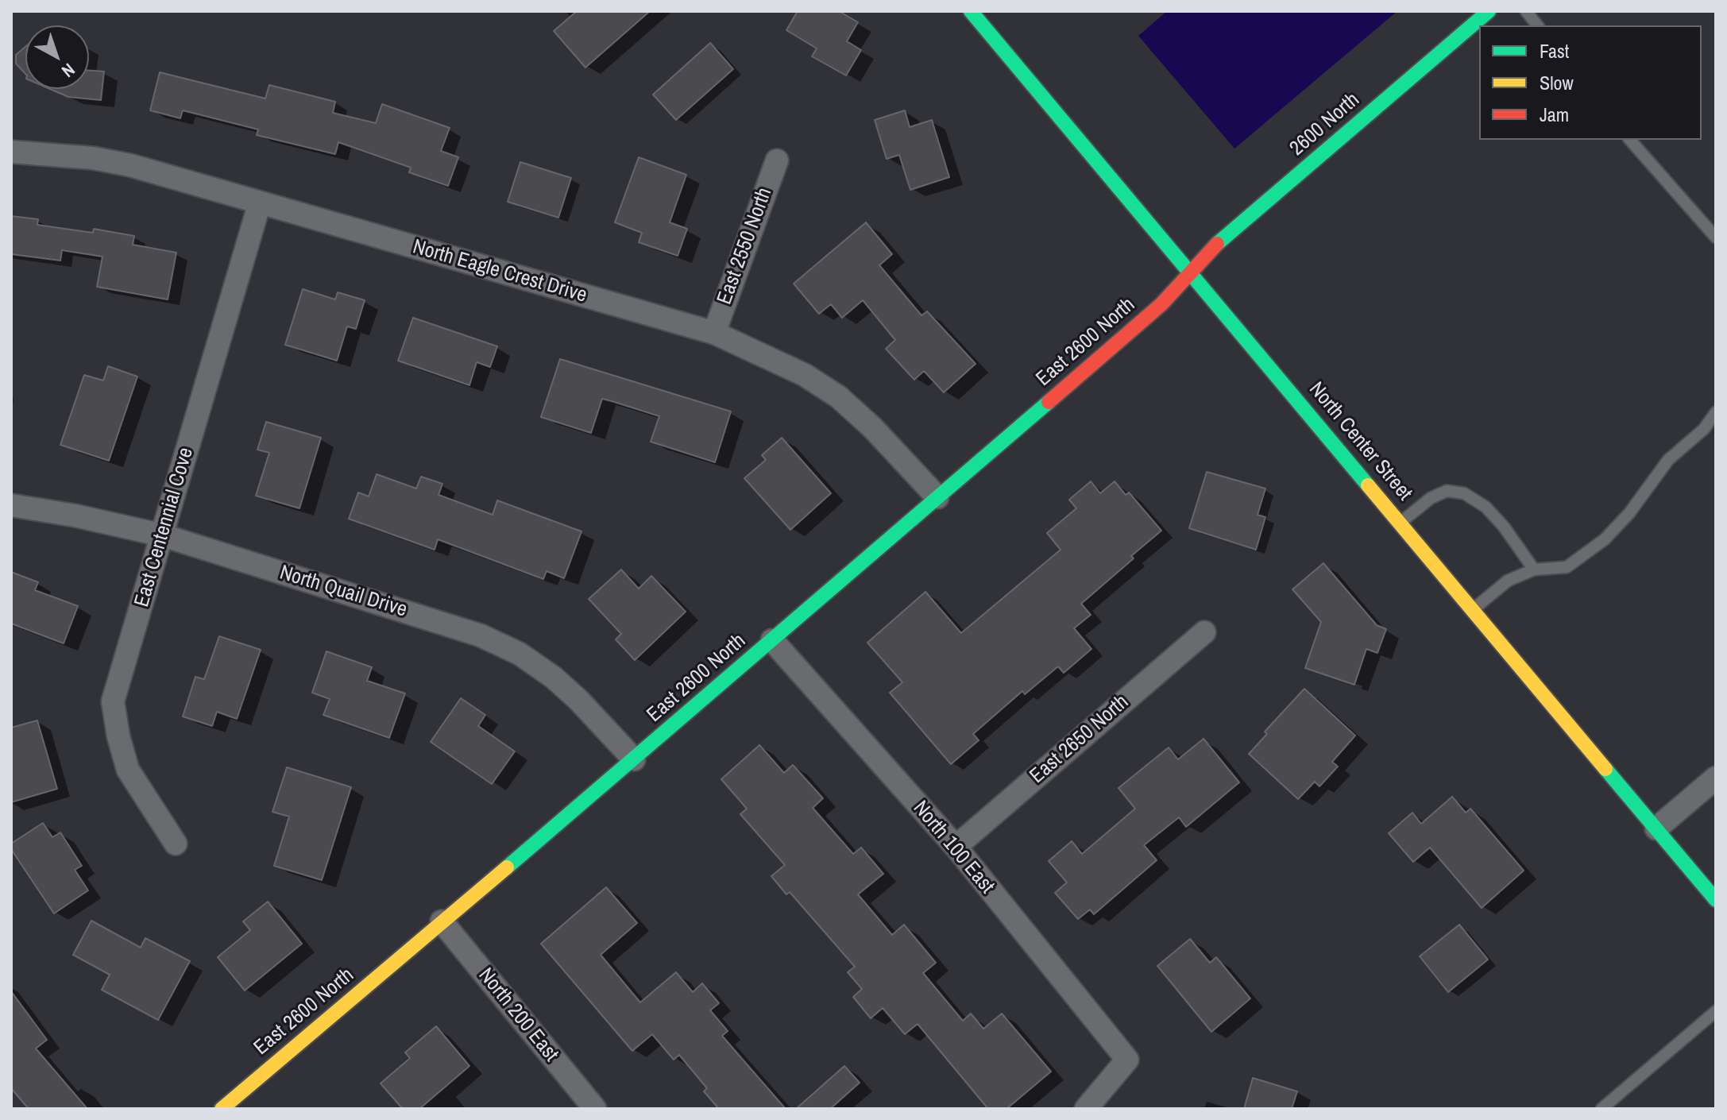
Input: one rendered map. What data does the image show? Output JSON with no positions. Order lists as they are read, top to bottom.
{
  "streets": {
    "street": [
      "2600 North",
      "East 2550 North",
      "North Eagle Crest Drive",
      "East 2600 North",
      "North Center Street",
      "East Centennial Cove",
      "North Quail Drive",
      "East 2650 North",
      "North 100 East",
      "North 200 East"
    ]
  },
  "crossings": [
    ["2600 North", "East 2600 North"],
    ["2600 North", "North Center Street"],
    ["East 2550 North", "North Eagle Crest Drive"],
    ["North Eagle Crest Drive", "East 2600 North"],
    ["North Eagle Crest Drive", "East Centennial Cove"],
    ["East 2600 North", "North Center Street"],
    ["East 2600 North", "North Quail Drive"],
    ["East 2600 North", "North 100 East"],
    ["East 2600 North", "North 200 East"],
    ["East Centennial Cove", "North Quail Drive"],
    ["East 2650 North", "North 100 East"]
  ],
  "legend": ["Fast", "Slow", "Jam"],
  "north": "bottom right"
}
